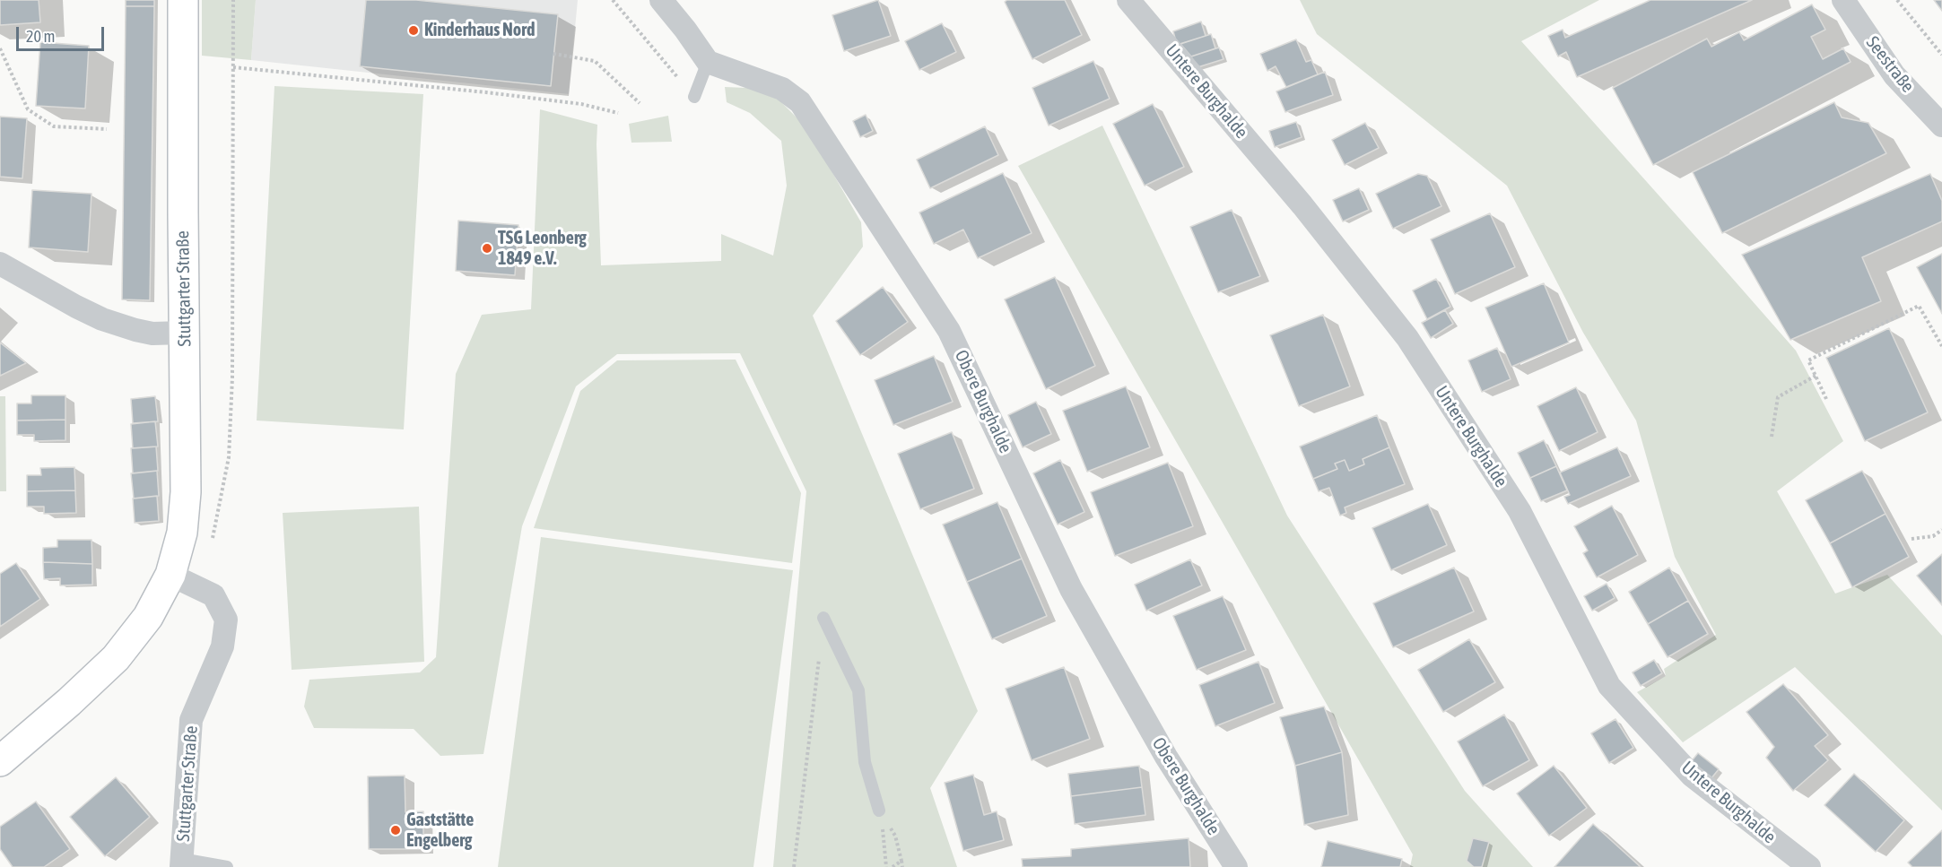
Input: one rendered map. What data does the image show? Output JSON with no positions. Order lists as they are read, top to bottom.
{
  "streets": {
    "main road": ["Stuttgarter Straße"],
    "street": ["Seestraße", "Untere Burghalde", "Obere Burghalde"]
  },
  "places": ["Kinderhaus Nord", "TSG Leonberg 1849 e.V.", "Gaststätte Engelberg"],
  "scale_bar": "20 m"
}
